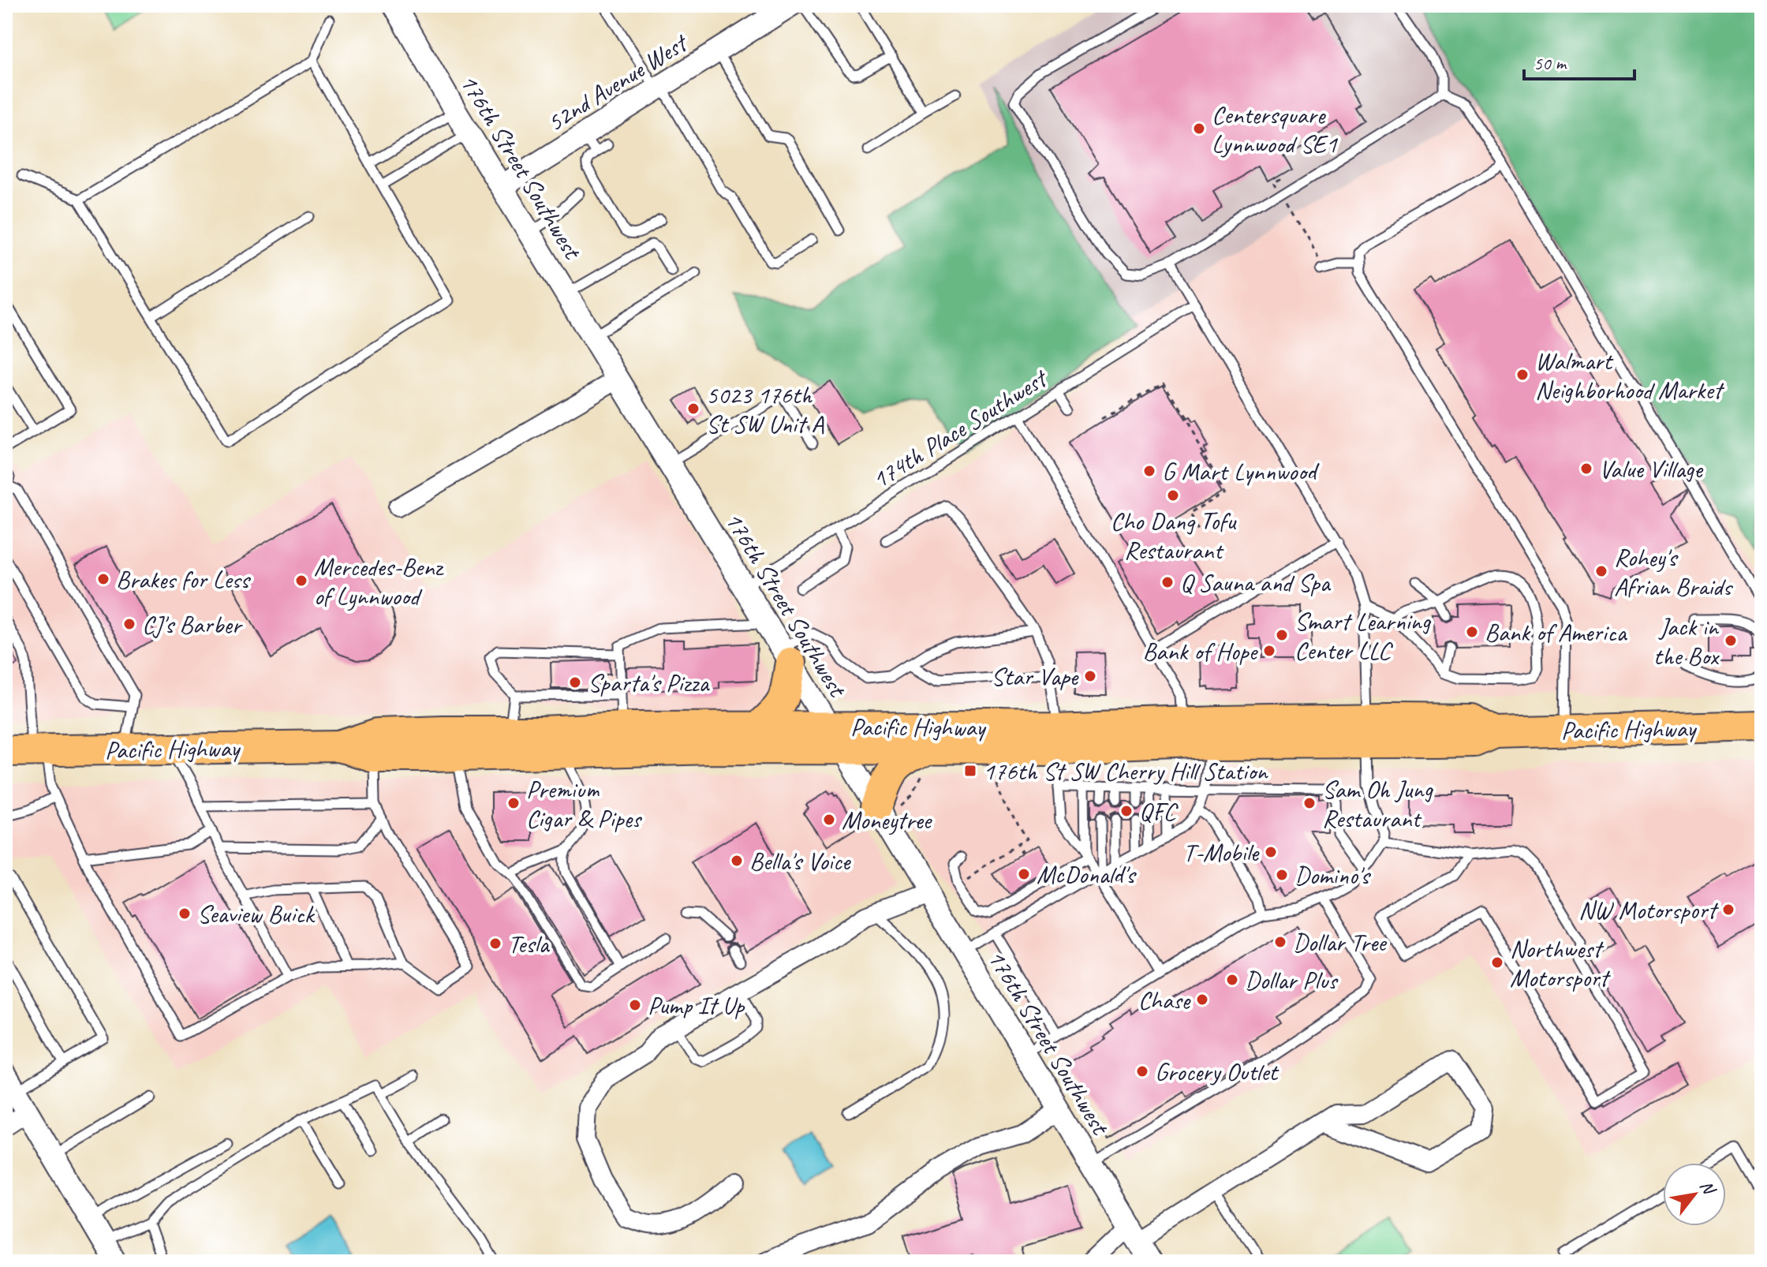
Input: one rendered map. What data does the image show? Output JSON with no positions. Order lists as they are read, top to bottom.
{
  "streets": {
    "highway": ["Pacific Highway"],
    "street": ["52nd Avenue West", "176th Street Southwest"],
    "lane": ["174th Place Southwest"]
  },
  "crossings": [
    ["52nd Avenue West", "176th Street Southwest"],
    ["176th Street Southwest", "174th Place Southwest"],
    ["176th Street Southwest", "Pacific Highway"]
  ],
  "places": {
    "other": [
      "Centersquare Lynnwood SE1",
      "Walmart Neighborhood Market",
      "5023 176th St SW Unit A",
      "Value Village",
      "G Mart Lynnwood",
      "Cho Dang Tofu Restaurant",
      "Rohey's Afrian Braids",
      "Brakes for Less",
      "Mercedes-Benz of Lynnwood",
      "Q Sauna and Spa",
      "CJ's Barber",
      "Bank of America",
      "Smart Learning Center LLC",
      "Jack in the Box",
      "Bank of Hope",
      "Star Vape",
      "Sparta's Pizza",
      "Premium Cigar & Pipes",
      "Sam Oh Jung Restaurant",
      "QFC",
      "Moneytree",
      "T-Mobile",
      "Bella's Voice",
      "McDonald's",
      "Domino's",
      "NW Motorsport",
      "Seaview Buick",
      "Dollar Tree",
      "Tesla",
      "Northwest Motorsport",
      "Dollar Plus",
      "Chase",
      "Pump It Up",
      "Grocery Outlet"
    ],
    "transit": ["176th St SW Cherry Hill Station"]
  },
  "scale_bar": "50 m",
  "north": "top right"
}
